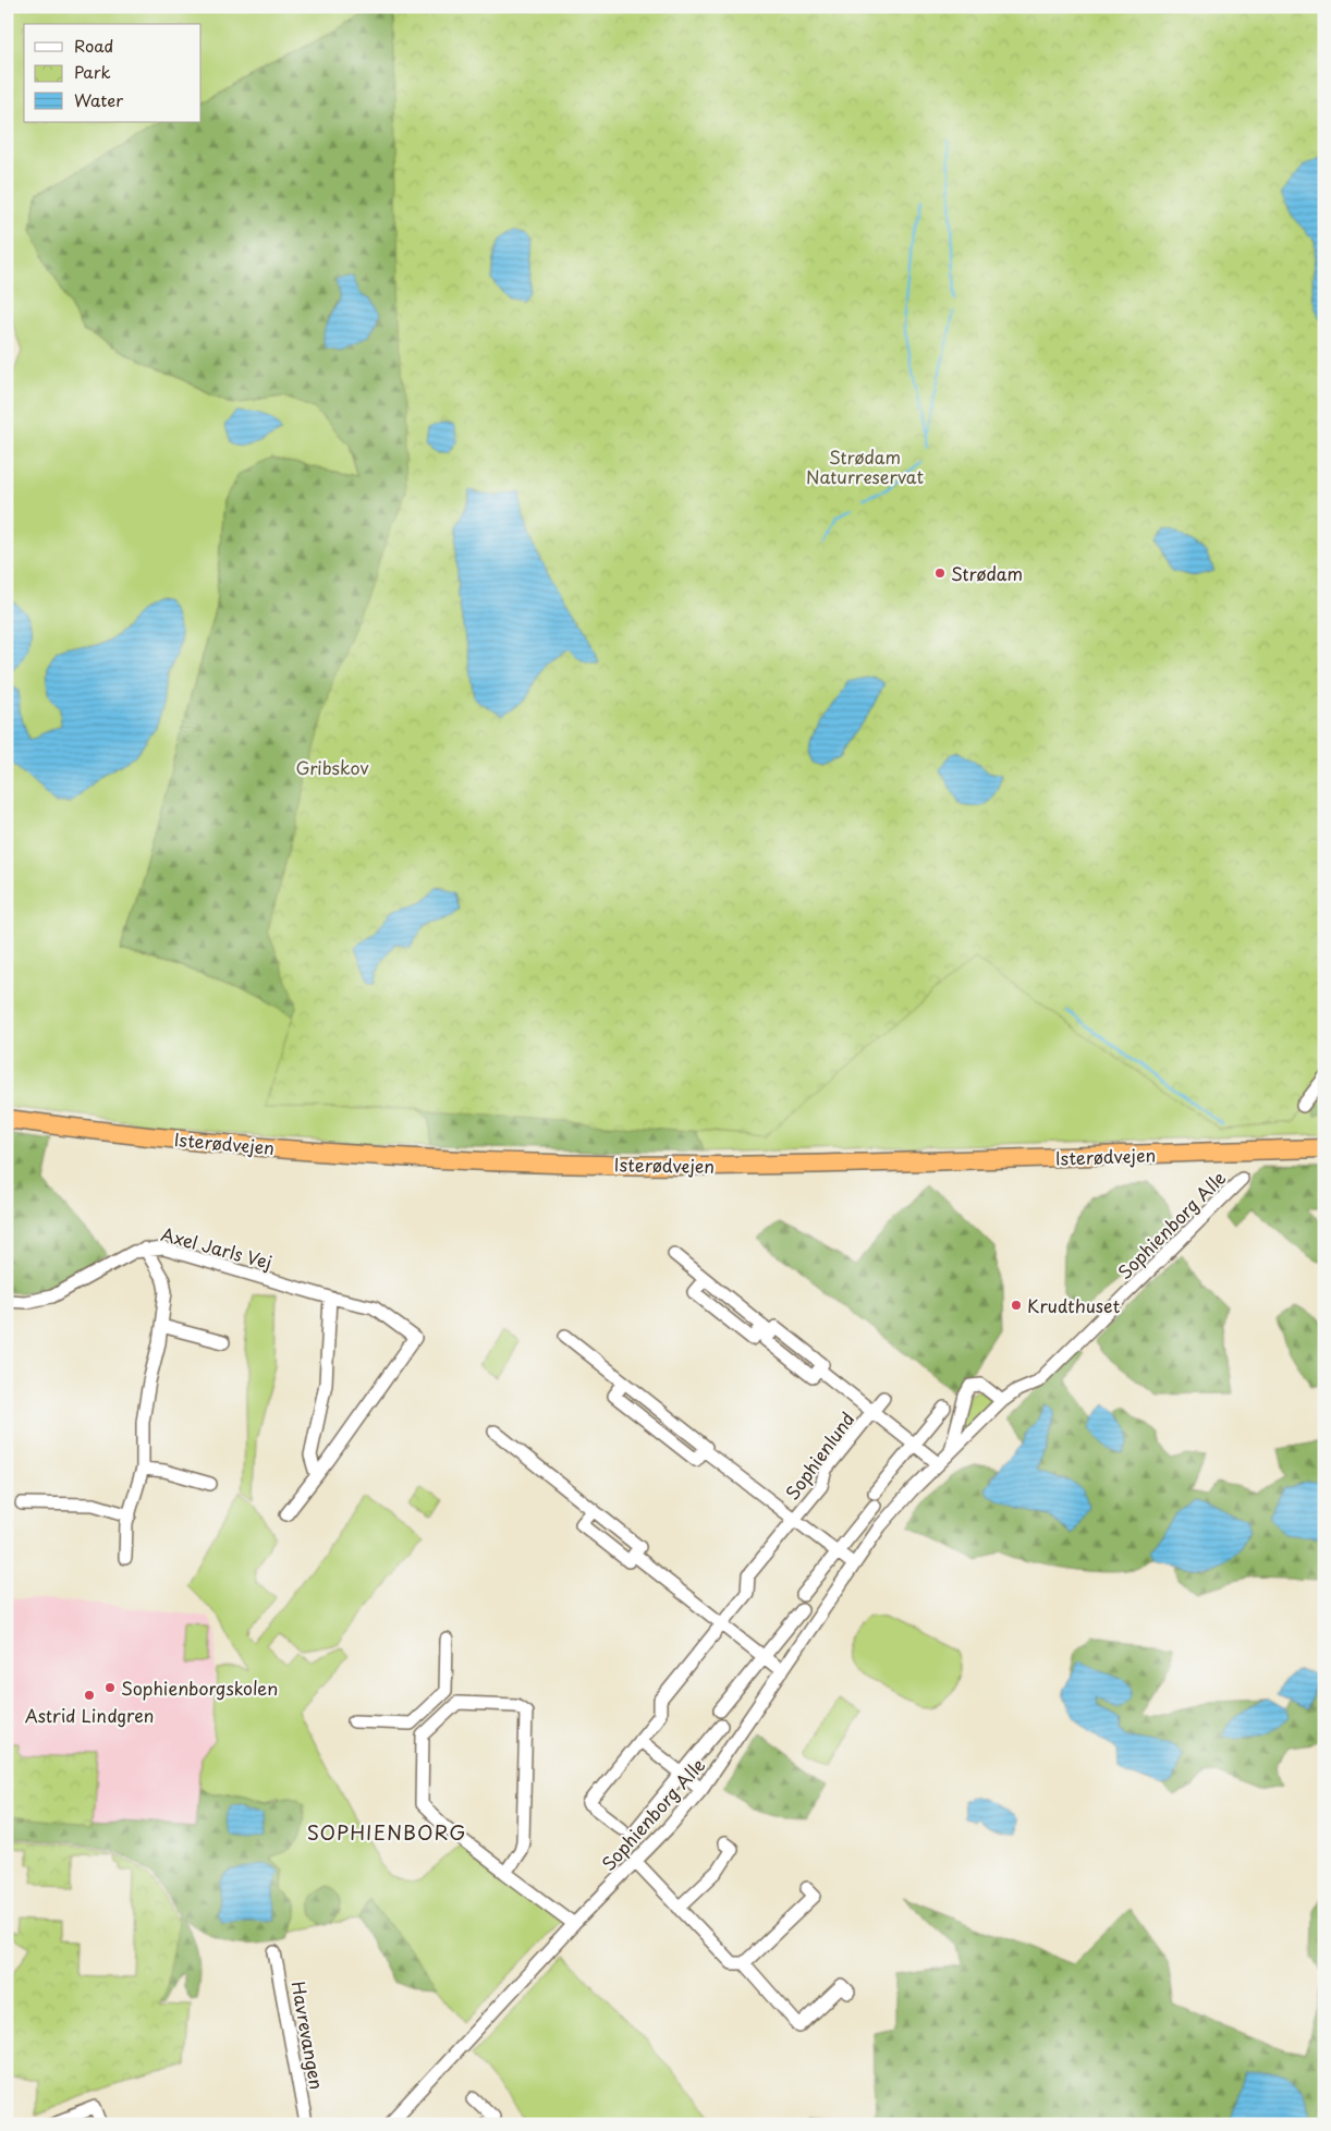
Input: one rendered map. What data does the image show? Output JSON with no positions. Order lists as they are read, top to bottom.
{
  "streets": {
    "highway": ["Isterødvejen"],
    "street": [
      "Sophienborg Alle",
      "Axel Jarls Vej",
      "Sophienlund",
      "Havrevangen"
    ]
  },
  "crossings": [
    ["Sophienborg Alle", "Sophienlund"]
  ],
  "districts": ["SOPHIENBORG"],
  "parks": ["Strødam Naturreservat", "Gribskov"],
  "places": [
    "Strødam",
    "Krudthuset",
    "Sophienborgskolen",
    "Astrid Lindgren"
  ],
  "legend": ["Road", "Park", "Water"]
}
